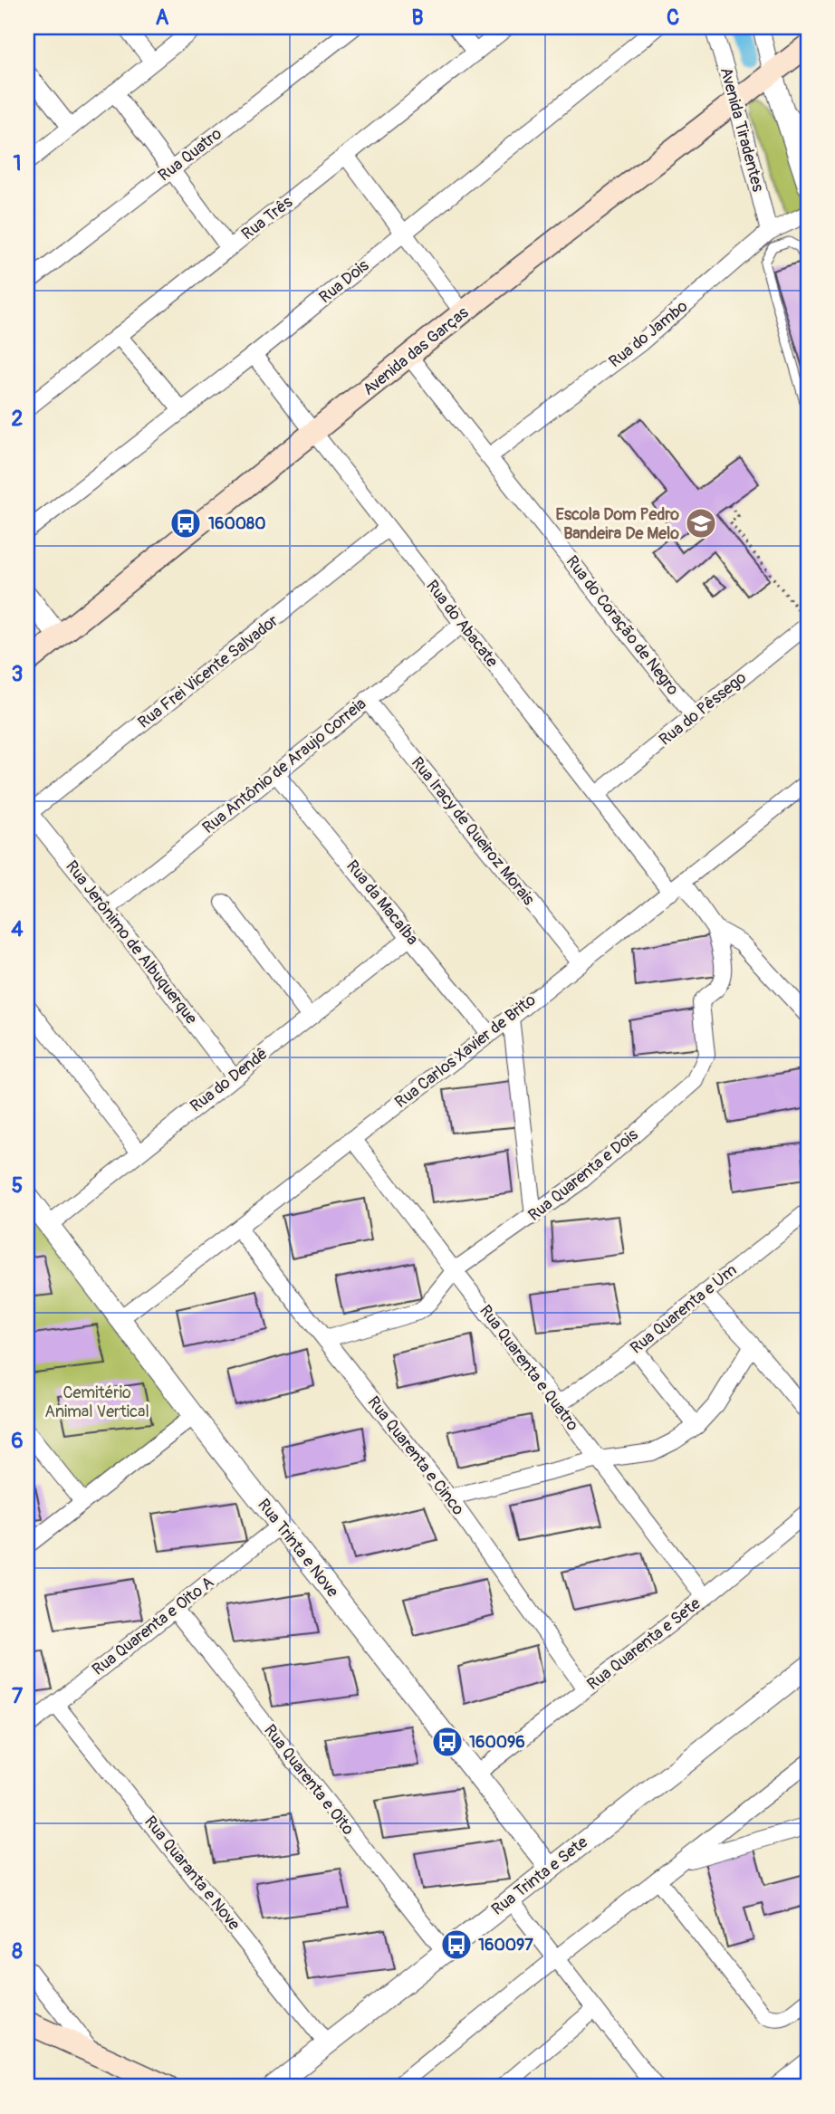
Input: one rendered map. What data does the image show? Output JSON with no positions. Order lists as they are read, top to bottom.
{
  "streets": {
    "main road": ["Avenida das Garças"],
    "street": [
      "Avenida Tiradentes",
      "Rua Quatro",
      "Rua Três",
      "Rua Dois",
      "Rua do Jambo",
      "Rua do Abacate",
      "Rua do Coração de Negro",
      "Rua Frei Vicente Salvador",
      "Rua do Pêssego",
      "Rua Antônio de Araujo Correia",
      "Rua Iracy de Queiroz Morais",
      "Rua da Macaíba",
      "Rua Jerônimo de Albuquerque",
      "Rua Carlos Xavier de Brito",
      "Rua do Dendê",
      "Rua Quarenta e Dois",
      "Rua Quarenta e Um",
      "Rua Quarenta e Quatro",
      "Rua Quarenta e Cinco",
      "Rua Trinta e Nove",
      "Rua Quarenta e Oito A",
      "Rua Quarenta e Sete",
      "Rua Quarenta e Oito",
      "Rua Quaranta e Nove",
      "Rua Trinta e Sete"
    ]
  },
  "crossings": [
    ["Avenida Tiradentes", "Rua do Jambo"],
    ["Avenida Tiradentes", "Avenida das Garças"],
    ["Rua Dois", "Rua do Abacate"],
    ["Rua do Jambo", "Rua do Coração de Negro"],
    ["Avenida das Garças", "Rua do Abacate"],
    ["Avenida das Garças", "Rua do Coração de Negro"],
    ["Rua do Abacate", "Rua Frei Vicente Salvador"],
    ["Rua do Abacate", "Rua do Pêssego"],
    ["Rua do Abacate", "Rua Antônio de Araujo Correia"],
    ["Rua do Abacate", "Rua Carlos Xavier de Brito"],
    ["Rua do Abacate", "Rua Quarenta e Dois"],
    ["Rua do Coração de Negro", "Rua do Pêssego"],
    ["Rua Frei Vicente Salvador", "Rua Jerônimo de Albuquerque"],
    ["Rua Antônio de Araujo Correia", "Rua Iracy de Queiroz Morais"],
    ["Rua Antônio de Araujo Correia", "Rua da Macaíba"],
    ["Rua Antônio de Araujo Correia", "Rua Jerônimo de Albuquerque"],
    ["Rua Iracy de Queiroz Morais", "Rua Carlos Xavier de Brito"],
    ["Rua da Macaíba", "Rua Carlos Xavier de Brito"],
    ["Rua da Macaíba", "Rua do Dendê"],
    ["Rua Jerônimo de Albuquerque", "Rua do Dendê"],
    ["Rua Carlos Xavier de Brito", "Rua Quarenta e Quatro"],
    ["Rua Carlos Xavier de Brito", "Rua Quarenta e Cinco"],
    ["Rua Carlos Xavier de Brito", "Rua Trinta e Nove"],
    ["Rua do Dendê", "Rua Trinta e Nove"],
    ["Rua Quarenta e Dois", "Rua Quarenta e Quatro"],
    ["Rua Quarenta e Dois", "Rua Quarenta e Cinco"],
    ["Rua Quarenta e Um", "Rua Quarenta e Quatro"],
    ["Rua Quarenta e Quatro", "Rua Quarenta e Sete"],
    ["Rua Quarenta e Cinco", "Rua Quarenta e Sete"],
    ["Rua Trinta e Nove", "Rua Quarenta e Oito A"],
    ["Rua Trinta e Nove", "Rua Quarenta e Sete"],
    ["Rua Trinta e Nove", "Rua Trinta e Sete"],
    ["Rua Quarenta e Oito A", "Rua Quarenta e Oito"],
    ["Rua Quarenta e Oito A", "Rua Quaranta e Nove"],
    ["Rua Quarenta e Oito", "Rua Trinta e Sete"],
    ["Rua Quaranta e Nove", "Rua Trinta e Sete"]
  ],
  "parks": ["Cemitério Animal Vertical"],
  "places": {
    "bus stop": ["160080", "160096", "160097"],
    "school or university": ["Escola Dom Pedro Bandeira De Melo"]
  },
  "grid": {
    "columns": ["A", "B", "C"],
    "rows": [
      "1",
      "2",
      "3",
      "4",
      "5",
      "6",
      "7",
      "8"
    ]
  }
}
